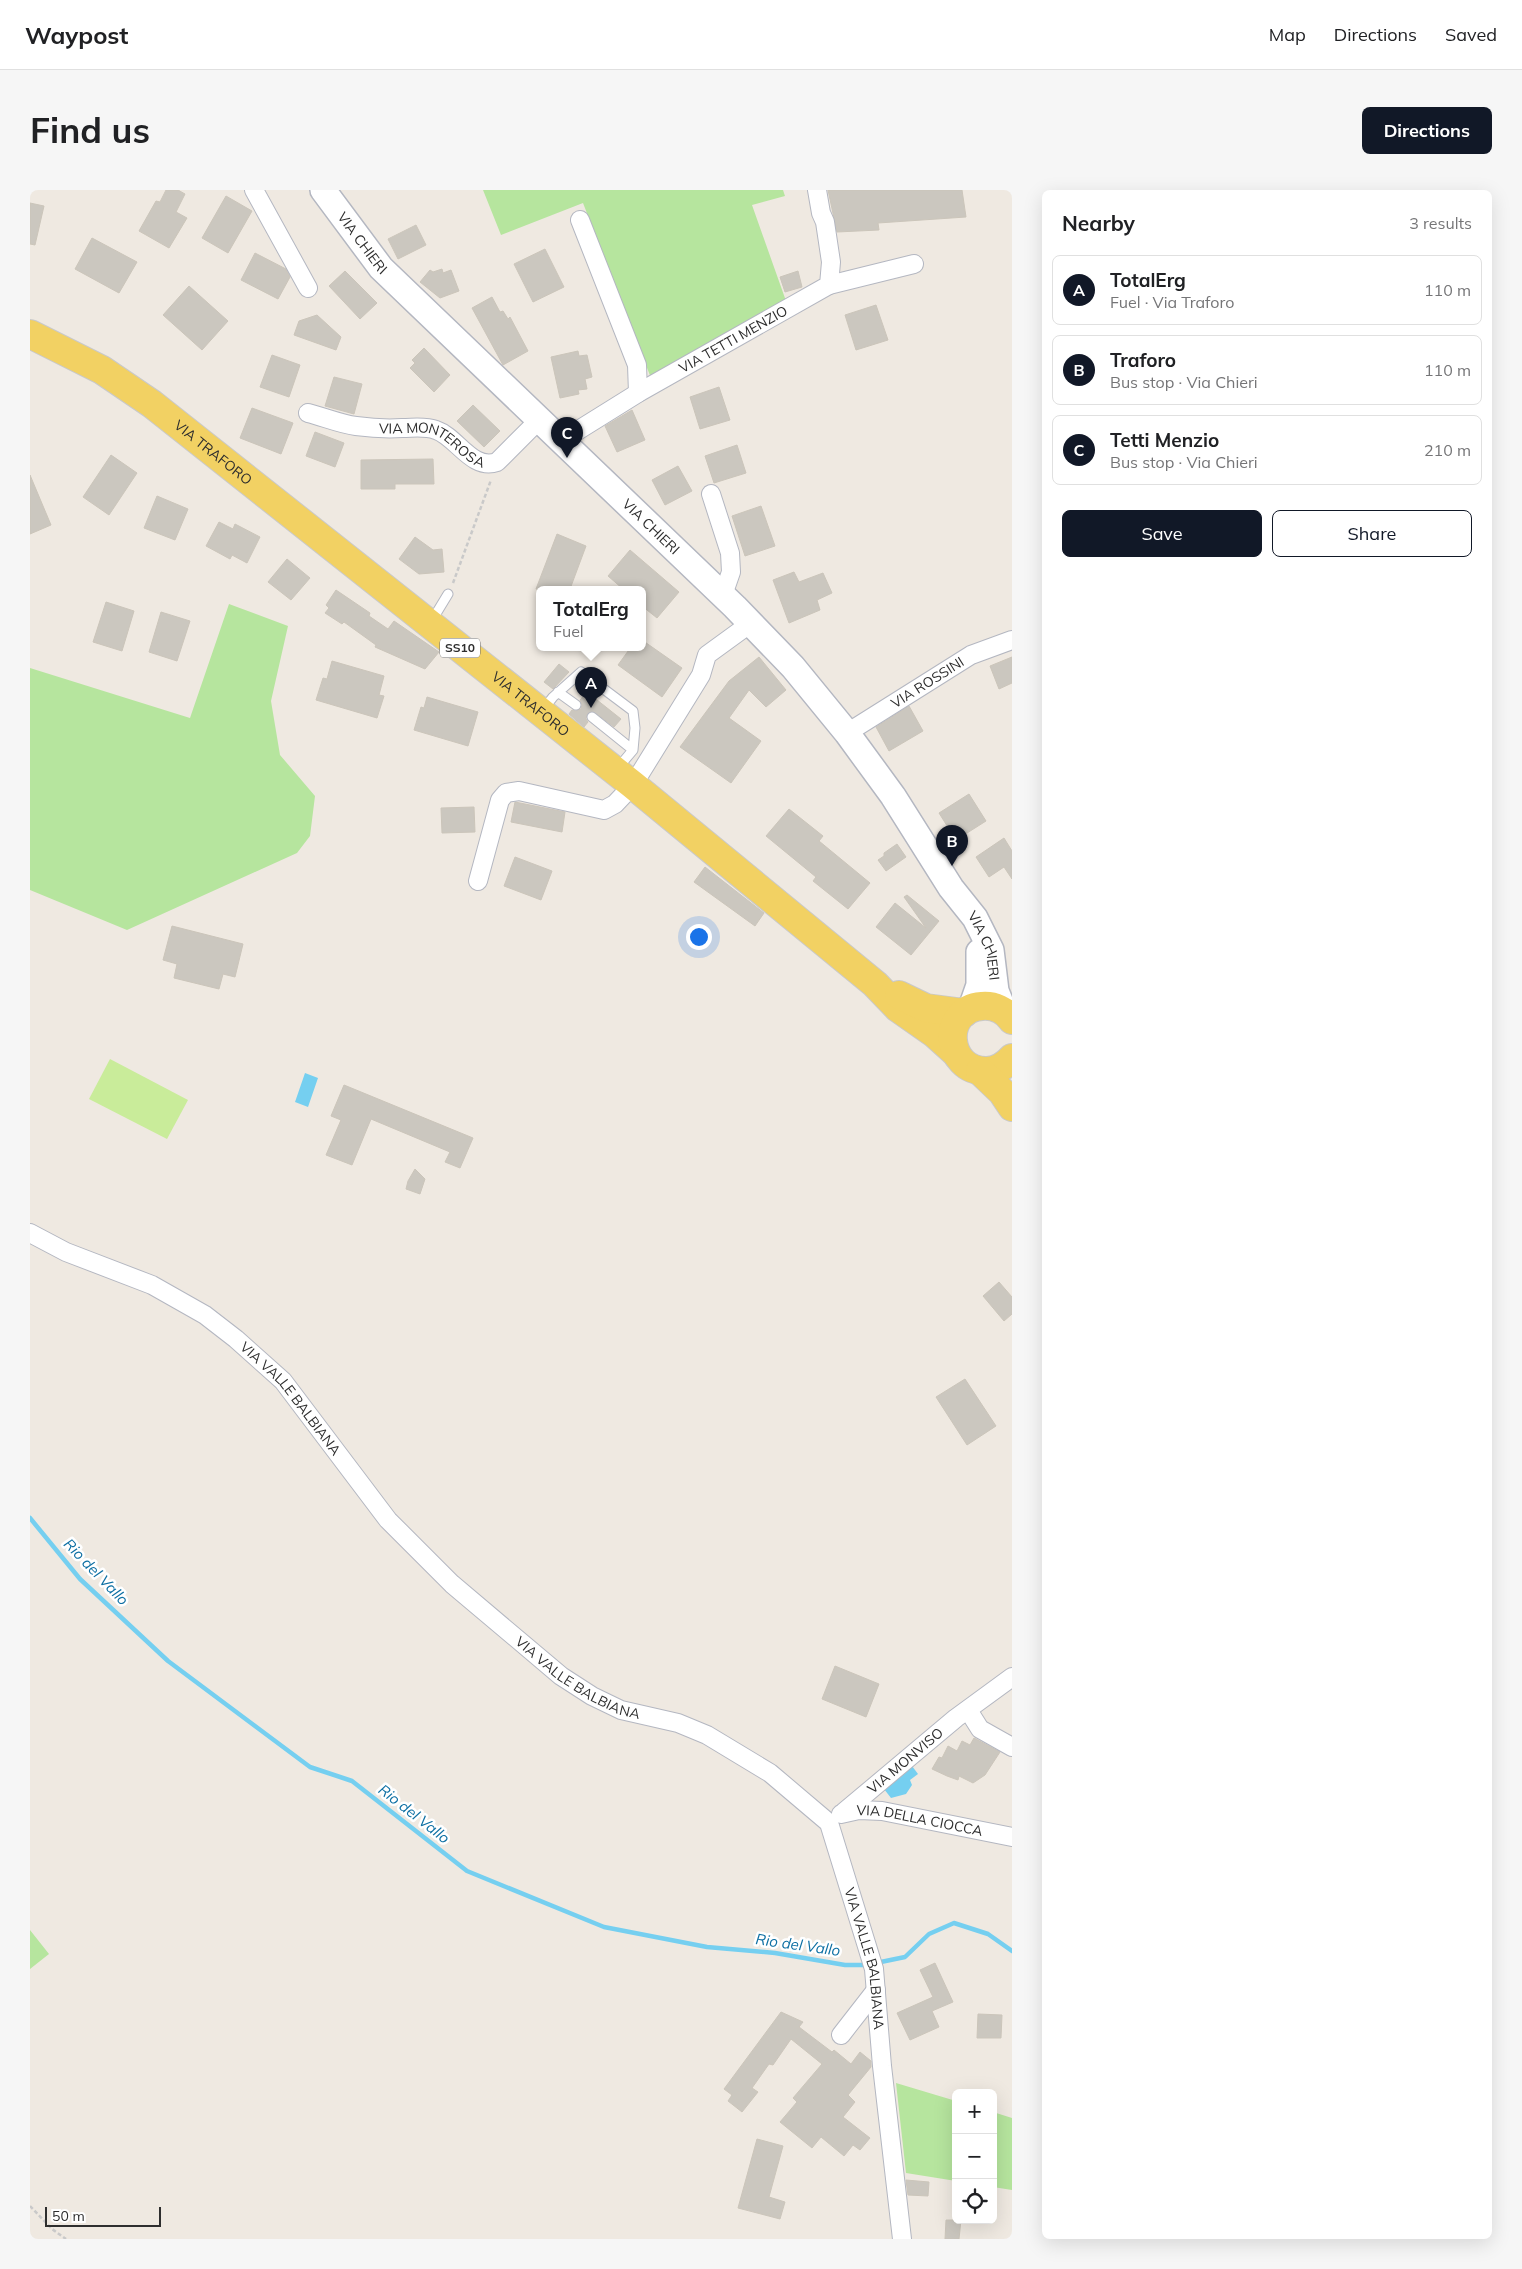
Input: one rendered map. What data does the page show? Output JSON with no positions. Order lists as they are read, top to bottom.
{
  "streets": {
    "main road": ["VIA CHIERI", "VIA TRAFORO", "SS10"],
    "street": [
      "VIA TETTI MENZIO",
      "VIA MONTEROSA",
      "VIA ROSSINI",
      "VIA VALLE BALBIANA",
      "VIA MONVISO",
      "VIA DELLA CIOCCA"
    ]
  },
  "crossings": [
    ["VIA CHIERI", "VIA TETTI MENZIO"],
    ["VIA CHIERI", "VIA MONTEROSA"],
    ["VIA CHIERI", "VIA TRAFORO"],
    ["VIA CHIERI", "VIA ROSSINI"],
    ["VIA VALLE BALBIANA", "VIA DELLA CIOCCA"],
    ["VIA MONVISO", "VIA DELLA CIOCCA"]
  ],
  "water": ["Rio del Vallo"],
  "scale_bar": "50 m",
  "page": {
    "header": "Waypost",
    "nav": ["Map", "Directions", "Saved"],
    "buttons": [
      "Directions",
      ["Save", "Share"]
    ],
    "title": "Find us",
    "heading": ["Nearby", "3 results"],
    "list": [
      {
        "mark": "A",
        "name": "TotalErg",
        "note": "Fuel · Via Traforo",
        "value": "110 m"
      },
      {
        "mark": "B",
        "name": "Traforo",
        "note": "Bus stop · Via Chieri",
        "value": "110 m"
      },
      {
        "mark": "C",
        "name": "Tetti Menzio",
        "note": "Bus stop · Via Chieri",
        "value": "210 m"
      }
    ],
    "pins": ["C", "A", "B"],
    "popup": ["TotalErg", "Fuel"],
    "map_buttons": ["+", "−"],
    "scale": "50 m"
  }
}
